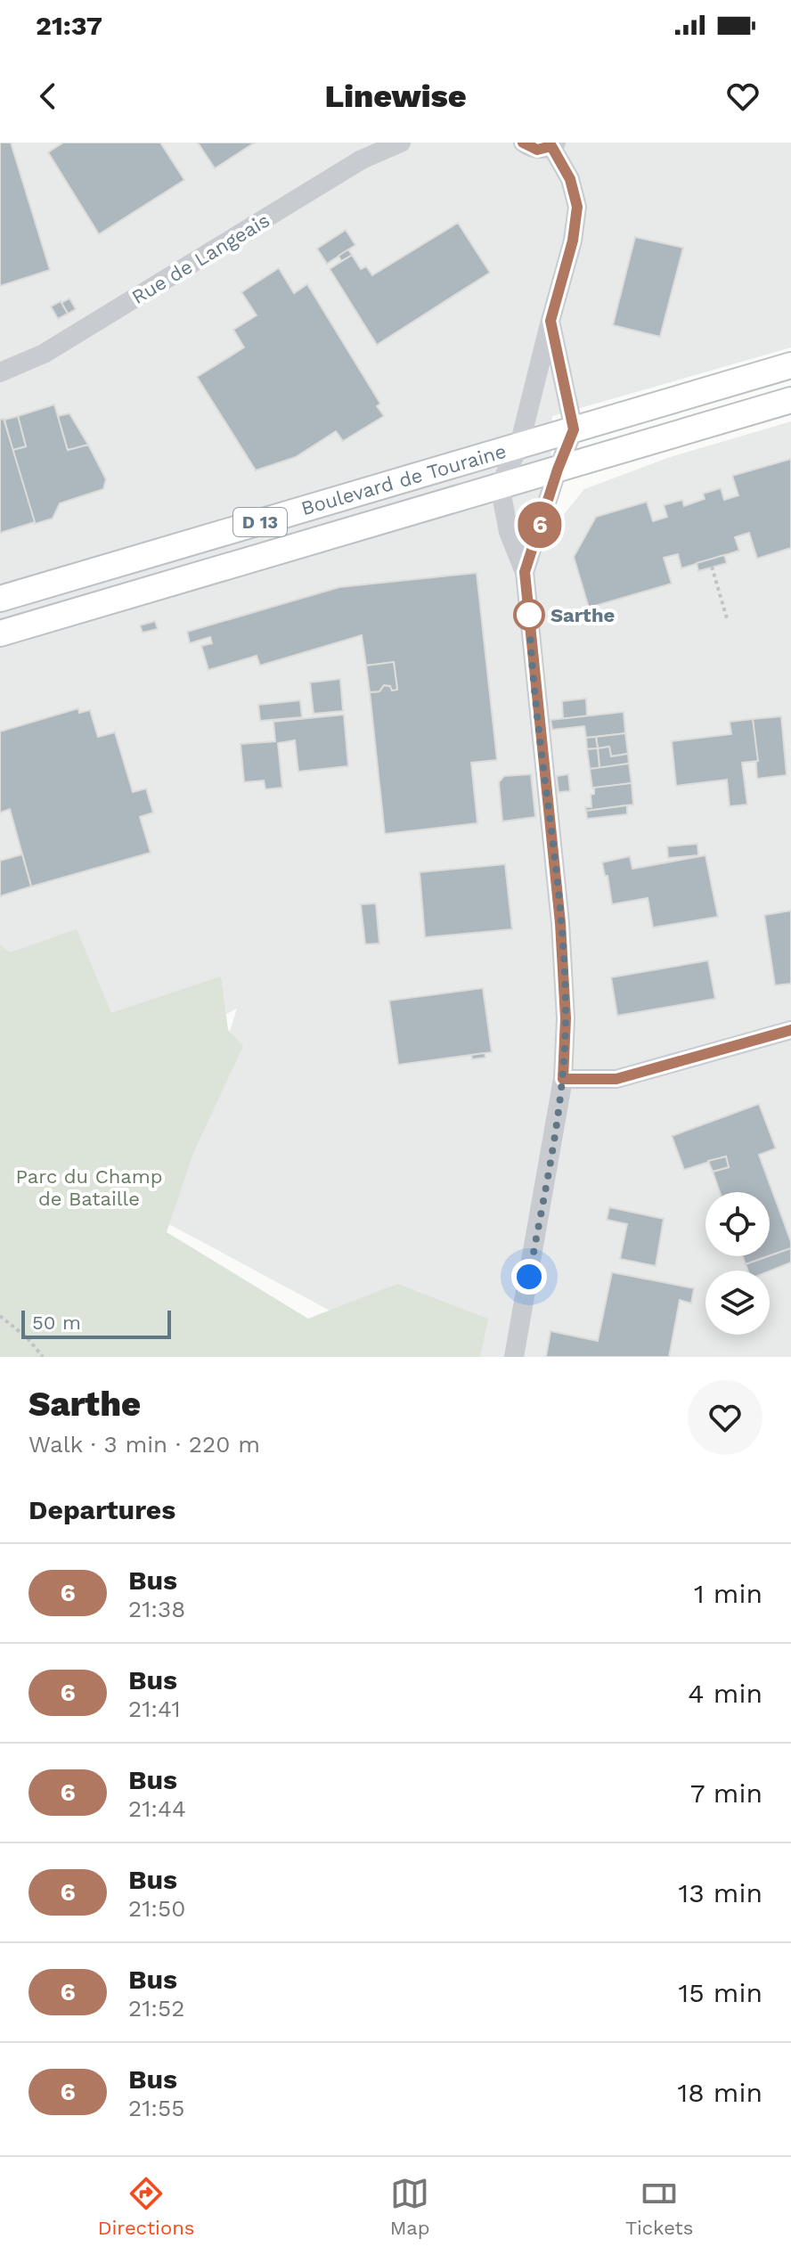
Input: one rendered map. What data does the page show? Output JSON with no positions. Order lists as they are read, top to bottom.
{
  "streets": {
    "main road": ["Boulevard de Touraine", "D 13"],
    "street": ["Rue de Langeais"]
  },
  "crossings": [
    ["Boulevard de Touraine", "D 13"]
  ],
  "parks": ["Parc du Champ de Bataille"],
  "places": ["Sarthe"],
  "lines": ["bus line 6"],
  "scale_bar": "50 m",
  "page": {
    "status": "21:37",
    "header": "Linewise",
    "on_map": "6",
    "scale": "50 m",
    "heading": [
      ["Sarthe", "Walk · 3 min · 220 m"],
      "Departures"
    ],
    "list": [
      {
        "mark": "6",
        "name": "Bus",
        "note": "21:38",
        "value": "1 min"
      },
      {
        "mark": "6",
        "name": "Bus",
        "note": "21:41",
        "value": "4 min"
      },
      {
        "mark": "6",
        "name": "Bus",
        "note": "21:44",
        "value": "7 min"
      },
      {
        "mark": "6",
        "name": "Bus",
        "note": "21:50",
        "value": "13 min"
      },
      {
        "mark": "6",
        "name": "Bus",
        "note": "21:52",
        "value": "15 min"
      },
      {
        "mark": "6",
        "name": "Bus",
        "note": "21:55",
        "value": "18 min"
      }
    ],
    "tabs": ["Directions", "Map", "Tickets"]
  }
}
